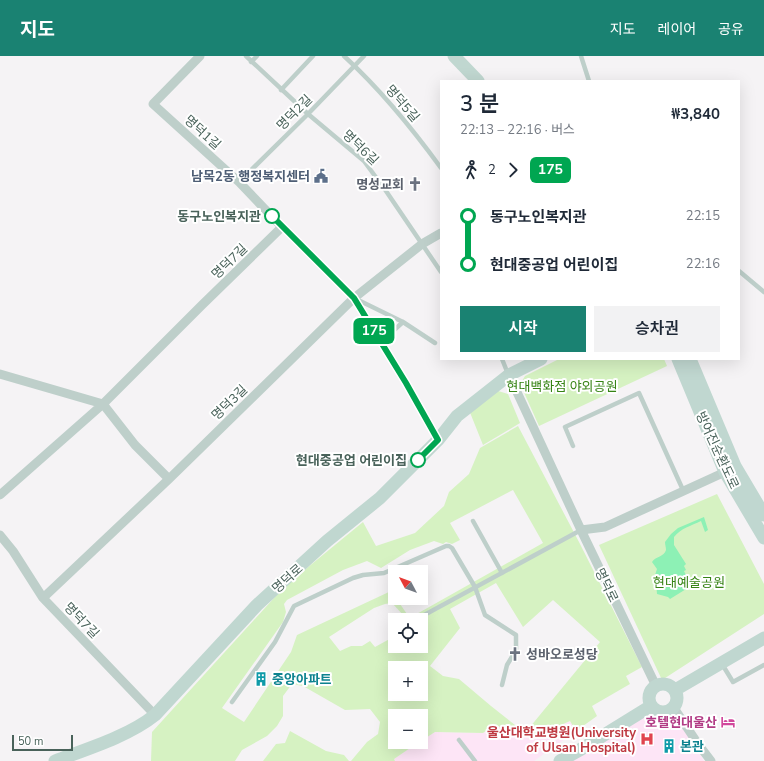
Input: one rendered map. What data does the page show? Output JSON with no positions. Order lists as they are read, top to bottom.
{
  "streets": {
    "street": [
      "명덕1길",
      "명덕7길",
      "명덕3길",
      "방어진순환도로",
      "명덕로"
    ],
    "lane": ["명덕5길", "명덕2길", "명덕6길"]
  },
  "crossings": [
    ["명덕5길", "명덕2길"],
    ["명덕2길", "명덕1길"],
    ["명덕2길", "명덕6길"],
    ["명덕1길", "명덕7길"],
    ["명덕6길", "명덕3길"],
    ["명덕7길", "명덕3길"],
    ["명덕7길", "명덕로"]
  ],
  "parks": ["현대백화점 야외공원", "현대예술공원"],
  "places": {
    "public building": ["남목2동 행정복지센터"],
    "church": ["명성교회", "성바오로성당"],
    "other": ["동구노인복지관", "현대중공업 어린이집"],
    "building": ["중앙아파트", "본관"],
    "hotel": ["호텔현대울산"],
    "hospital": ["울산대학교병원(University of Ulsan Hospital)"]
  },
  "lines": ["bus line 175"],
  "scale_bar": "50 m",
  "north": "top left",
  "page": {
    "header": "지도",
    "nav": ["지도", "레이어", "공유"],
    "on_map": "175",
    "heading": ["3 분", "22:13 – 22:16 · 버스", "₩3,840"],
    "legs": ["2", "175"],
    "list": [
      {
        "name": "동구노인복지관",
        "value": "22:15"
      },
      {
        "name": "현대중공업 어린이집",
        "value": "22:16"
      }
    ],
    "buttons": ["시작", "승차권"],
    "map_buttons": ["+", "−"],
    "scale": "50 m"
  }
}
